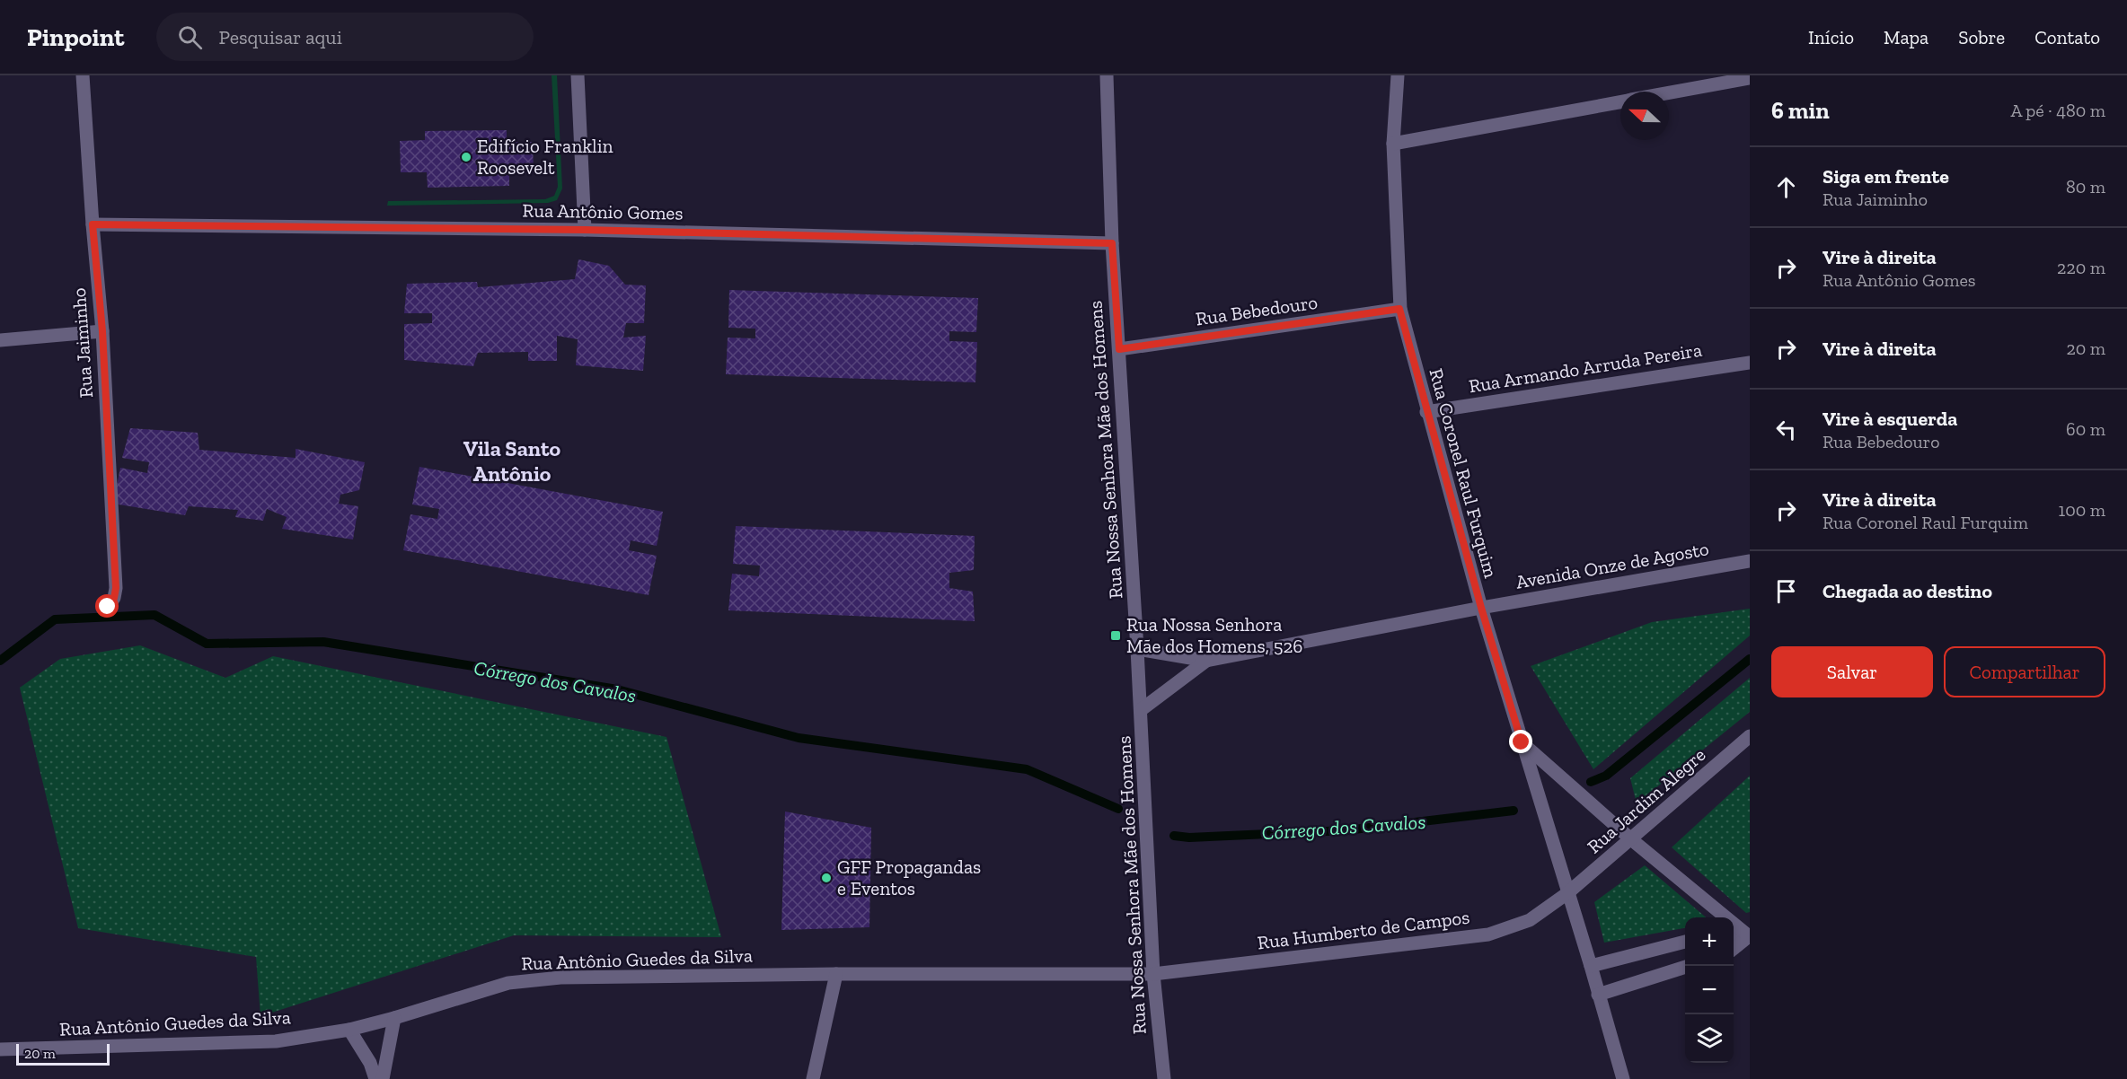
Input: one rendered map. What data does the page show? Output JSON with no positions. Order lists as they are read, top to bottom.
{
  "streets": {
    "street": [
      "Rua Antônio Gomes",
      "Rua Bebedouro",
      "Rua Jaiminho",
      "Rua Armando Arruda Pereira",
      "Rua Nossa Senhora Mãe dos Homens",
      "Rua Coronel Raul Furquim",
      "Avenida Onze de Agosto",
      "Rua Jardim Alegre",
      "Rua Humberto de Campos",
      "Rua Antônio Guedes da Silva"
    ]
  },
  "crossings": [
    ["Rua Antônio Gomes", "Rua Jaiminho"],
    ["Rua Antônio Gomes", "Rua Nossa Senhora Mãe dos Homens"],
    ["Rua Bebedouro", "Rua Nossa Senhora Mãe dos Homens"],
    ["Rua Bebedouro", "Rua Coronel Raul Furquim"],
    ["Rua Armando Arruda Pereira", "Rua Coronel Raul Furquim"],
    ["Rua Nossa Senhora Mãe dos Homens", "Rua Humberto de Campos"],
    ["Rua Nossa Senhora Mãe dos Homens", "Rua Antônio Guedes da Silva"],
    ["Rua Coronel Raul Furquim", "Avenida Onze de Agosto"],
    ["Rua Coronel Raul Furquim", "Rua Jardim Alegre"],
    ["Rua Coronel Raul Furquim", "Rua Humberto de Campos"],
    ["Rua Jardim Alegre", "Rua Humberto de Campos"],
    ["Rua Humberto de Campos", "Rua Antônio Guedes da Silva"]
  ],
  "districts": ["Vila Santo Antônio"],
  "water": ["Córrego dos Cavalos"],
  "places": {
    "other": ["Edifício Franklin Roosevelt", "GFF Propagandas e Eventos"],
    "transit": ["Rua Nossa Senhora Mãe dos Homens, 526"]
  },
  "scale_bar": "20 m",
  "north": "left",
  "page": {
    "header": "Pinpoint",
    "search": "Pesquisar aqui",
    "nav": [
      "Início",
      "Mapa",
      "Sobre",
      "Contato"
    ],
    "heading": ["6 min", "A pé · 480 m"],
    "list": [
      ["Siga em frente", "Rua Jaiminho", "80 m"],
      ["Vire à direita", "Rua Antônio Gomes", "220 m"],
      ["Vire à direita", "20 m"],
      ["Vire à esquerda", "Rua Bebedouro", "60 m"],
      ["Vire à direita", "Rua Coronel Raul Furquim", "100 m"],
      "Chegada ao destino"
    ],
    "buttons": ["Salvar", "Compartilhar"],
    "map_buttons": ["+", "−"],
    "scale": "20 m"
  }
}
